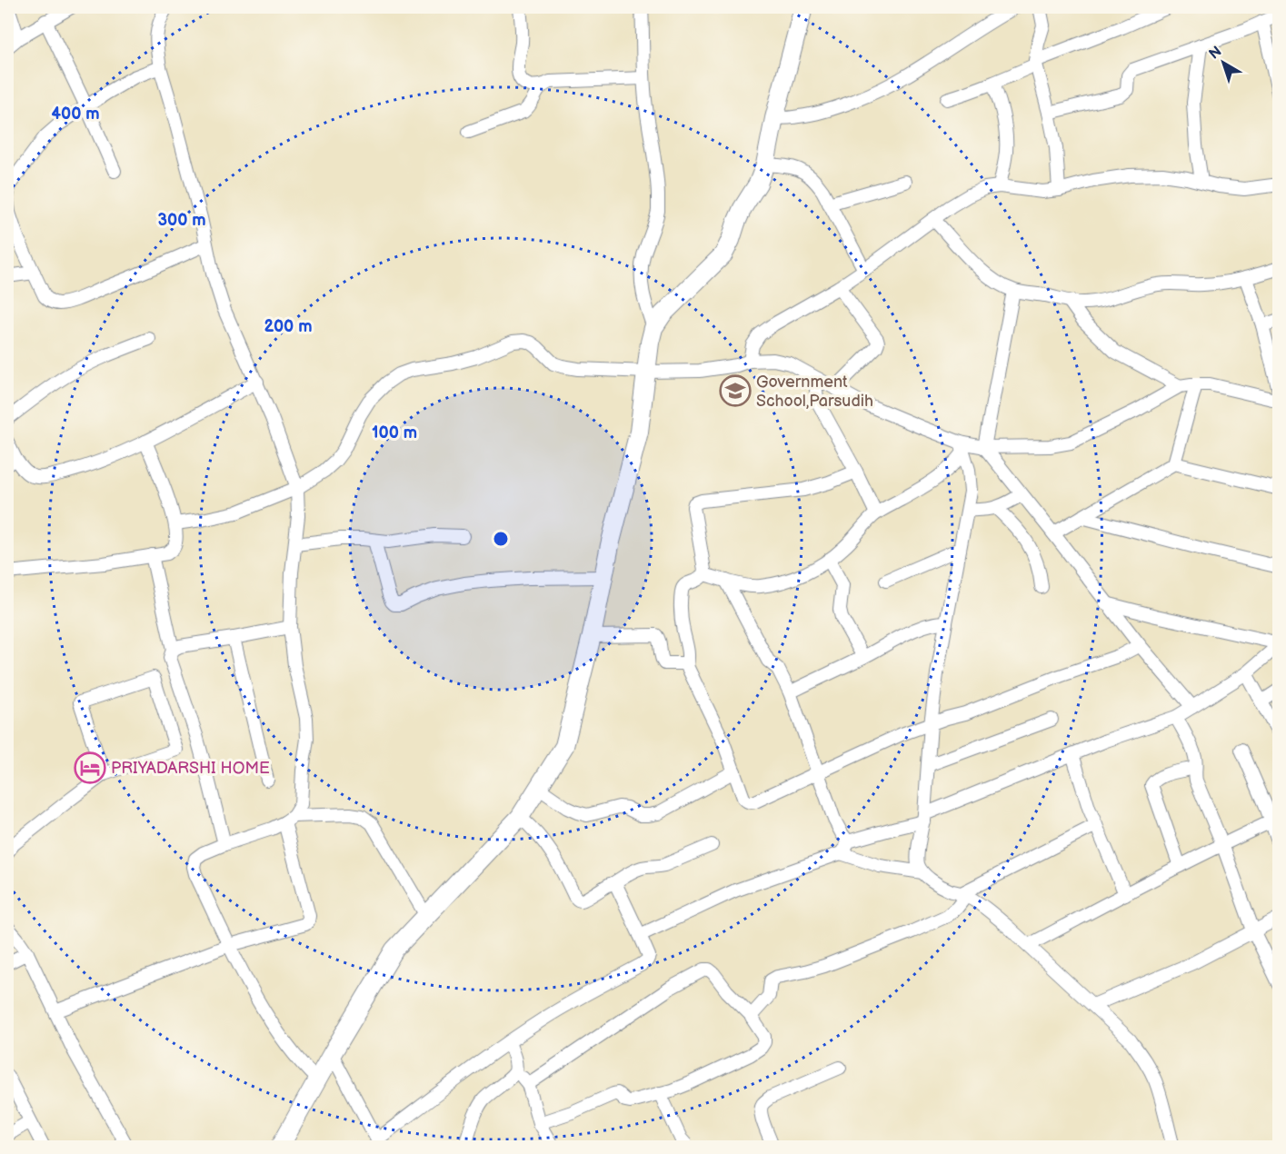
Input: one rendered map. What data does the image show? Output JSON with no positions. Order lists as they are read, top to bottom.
{
  "places": {
    "school or university": ["Government School,Parsudih"],
    "hotel": ["PRIYADARSHI HOME"]
  },
  "north": "top left",
  "rings": [
    "400 m",
    "300 m",
    "200 m",
    "100 m"
  ]
}
